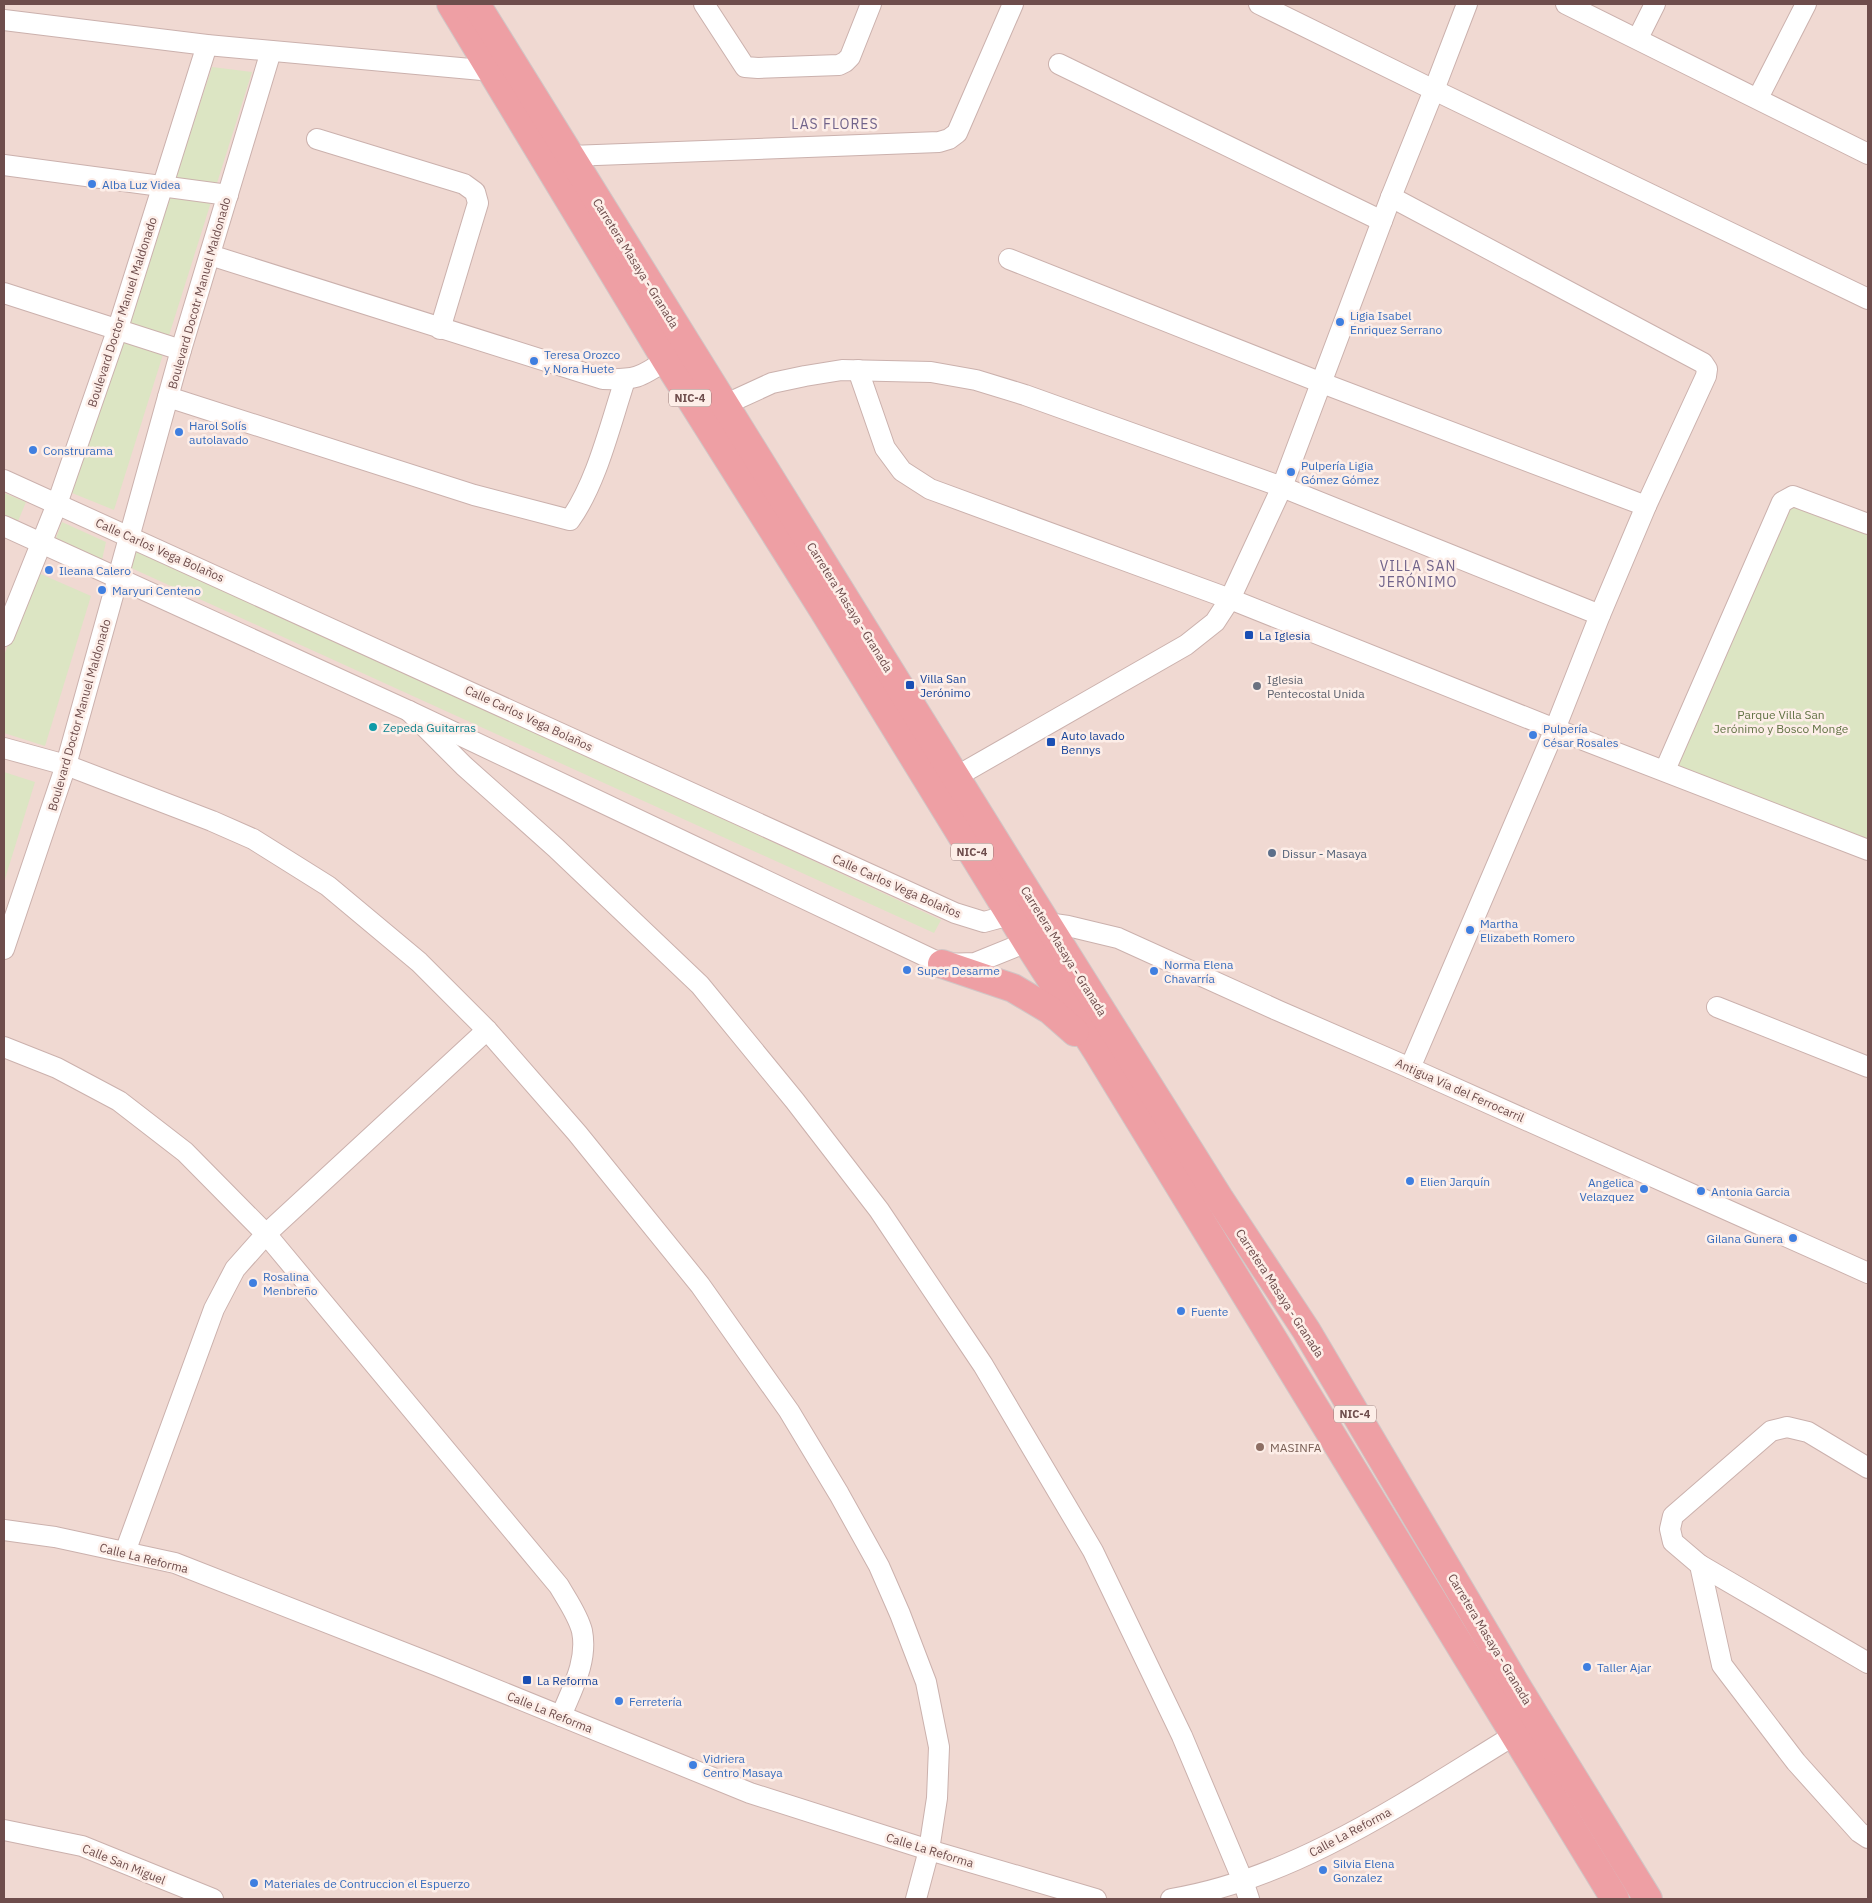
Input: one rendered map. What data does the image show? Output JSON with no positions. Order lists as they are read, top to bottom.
{
  "streets": {
    "highway": ["Carretera Masaya - Granada", "NIC-4"],
    "street": [
      "Boulevard Docotr Manuel Maldonado",
      "Boulevard Doctor Manuel Maldonado",
      "Calle Carlos Vega Bolaños",
      "Antigua Vía del Ferrocarril",
      "Calle La Reforma",
      "Calle San Miguel"
    ]
  },
  "crossings": [
    ["Carretera Masaya - Granada", "Calle Carlos Vega Bolaños"],
    ["Carretera Masaya - Granada", "Antigua Vía del Ferrocarril"],
    ["Carretera Masaya - Granada", "Calle La Reforma"],
    ["Boulevard Docotr Manuel Maldonado", "Boulevard Doctor Manuel Maldonado"],
    ["Boulevard Docotr Manuel Maldonado", "Calle Carlos Vega Bolaños"],
    ["Boulevard Doctor Manuel Maldonado", "Calle Carlos Vega Bolaños"],
    ["Calle Carlos Vega Bolaños", "Antigua Vía del Ferrocarril"]
  ],
  "districts": ["LAS FLORES", "VILLA SAN JERÓNIMO"],
  "parks": ["Parque Villa San Jerónimo y Bosco Monge"],
  "places": {
    "other": [
      "Alba Luz Videa",
      "Ligia Isabel Enriquez Serrano",
      "Teresa Orozco y Nora Huete",
      "Harol Solís autolavado",
      "Construrama",
      "Pulpería Ligia Gómez Gómez",
      "Ileana Calero",
      "Maryuri Centeno",
      "Iglesia Pentecostal Unida",
      "Zepeda Guitarras",
      "Pulpería César Rosales",
      "Dissur - Masaya",
      "Martha Elizabeth Romero",
      "Super Desarme",
      "Norma Elena Chavarría",
      "Elien Jarquín",
      "Angelica Velazquez",
      "Antonia Garcia",
      "Gilana Gunera",
      "Rosalina Menbreño",
      "Fuente",
      "MASINFA",
      "Taller Ajar",
      "Ferretería",
      "Vidriera Centro Masaya",
      "Silvia Elena Gonzalez",
      "Materiales de Contruccion el Espuerzo"
    ],
    "transit": [
      "La Iglesia",
      "Villa San Jerónimo",
      "Auto lavado Bennys",
      "La Reforma"
    ]
  }
}
